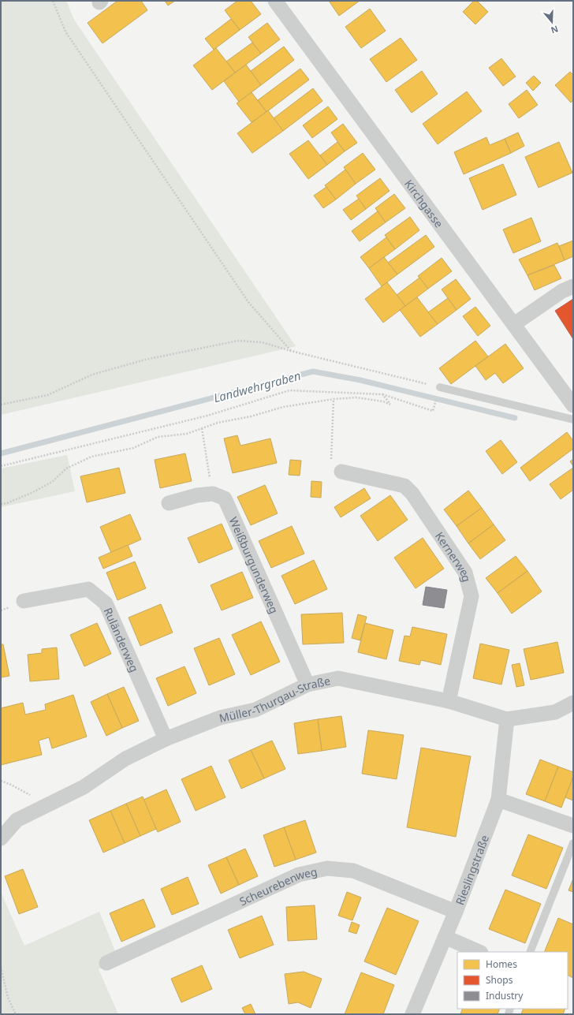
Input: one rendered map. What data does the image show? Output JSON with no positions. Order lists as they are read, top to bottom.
{
  "streets": {
    "street": [
      "Kirchgasse",
      "Kernerweg",
      "Weißburgunderweg",
      "Ruländerweg",
      "Müller-Thurgau-Straße",
      "Rieslingstraße",
      "Scheurebenweg"
    ]
  },
  "crossings": [
    ["Kernerweg", "Müller-Thurgau-Straße"],
    ["Weißburgunderweg", "Müller-Thurgau-Straße"],
    ["Ruländerweg", "Müller-Thurgau-Straße"],
    ["Müller-Thurgau-Straße", "Rieslingstraße"],
    ["Rieslingstraße", "Scheurebenweg"]
  ],
  "water": ["Landwehrgraben"],
  "legend": ["Homes", "Shops", "Industry"],
  "north": "bottom"
}
